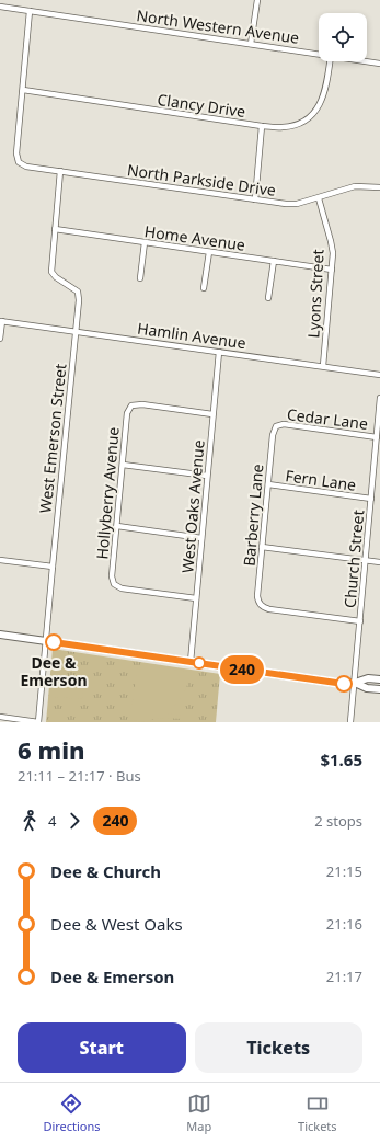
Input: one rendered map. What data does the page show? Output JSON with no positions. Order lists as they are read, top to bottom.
{
  "streets": {
    "street": [
      "North Western Avenue",
      "Clancy Drive",
      "North Parkside Drive",
      "Home Avenue",
      "Lyons Street",
      "Hamlin Avenue",
      "Cedar Lane",
      "West Emerson Street",
      "Fern Lane",
      "Hollyberry Avenue",
      "West Oaks Avenue",
      "Barberry Lane",
      "Church Street"
    ]
  },
  "crossings": [
    ["Clancy Drive", "North Parkside Drive"],
    ["North Parkside Drive", "Lyons Street"],
    ["North Parkside Drive", "West Emerson Street"],
    ["Home Avenue", "Lyons Street"],
    ["Home Avenue", "West Emerson Street"],
    ["Lyons Street", "Hamlin Avenue"],
    ["Hamlin Avenue", "West Emerson Street"],
    ["Hamlin Avenue", "West Oaks Avenue"],
    ["Cedar Lane", "Barberry Lane"],
    ["Cedar Lane", "Church Street"],
    ["Fern Lane", "Barberry Lane"],
    ["Fern Lane", "Church Street"],
    ["Hollyberry Avenue", "West Oaks Avenue"],
    ["Barberry Lane", "Church Street"]
  ],
  "places": ["Dee & Emerson"],
  "lines": ["bus line 240"],
  "page": {
    "on_map": "240",
    "heading": ["6 min", "21:11 – 21:17 · Bus", "$1.65"],
    "legs": ["4", "240", "2 stops"],
    "list": [
      {
        "name": "Dee & Church",
        "value": "21:15"
      },
      {
        "name": "Dee & West Oaks",
        "value": "21:16"
      },
      {
        "name": "Dee & Emerson",
        "value": "21:17"
      }
    ],
    "buttons": ["Start", "Tickets"],
    "tabs": ["Directions", "Map", "Tickets"]
  }
}
